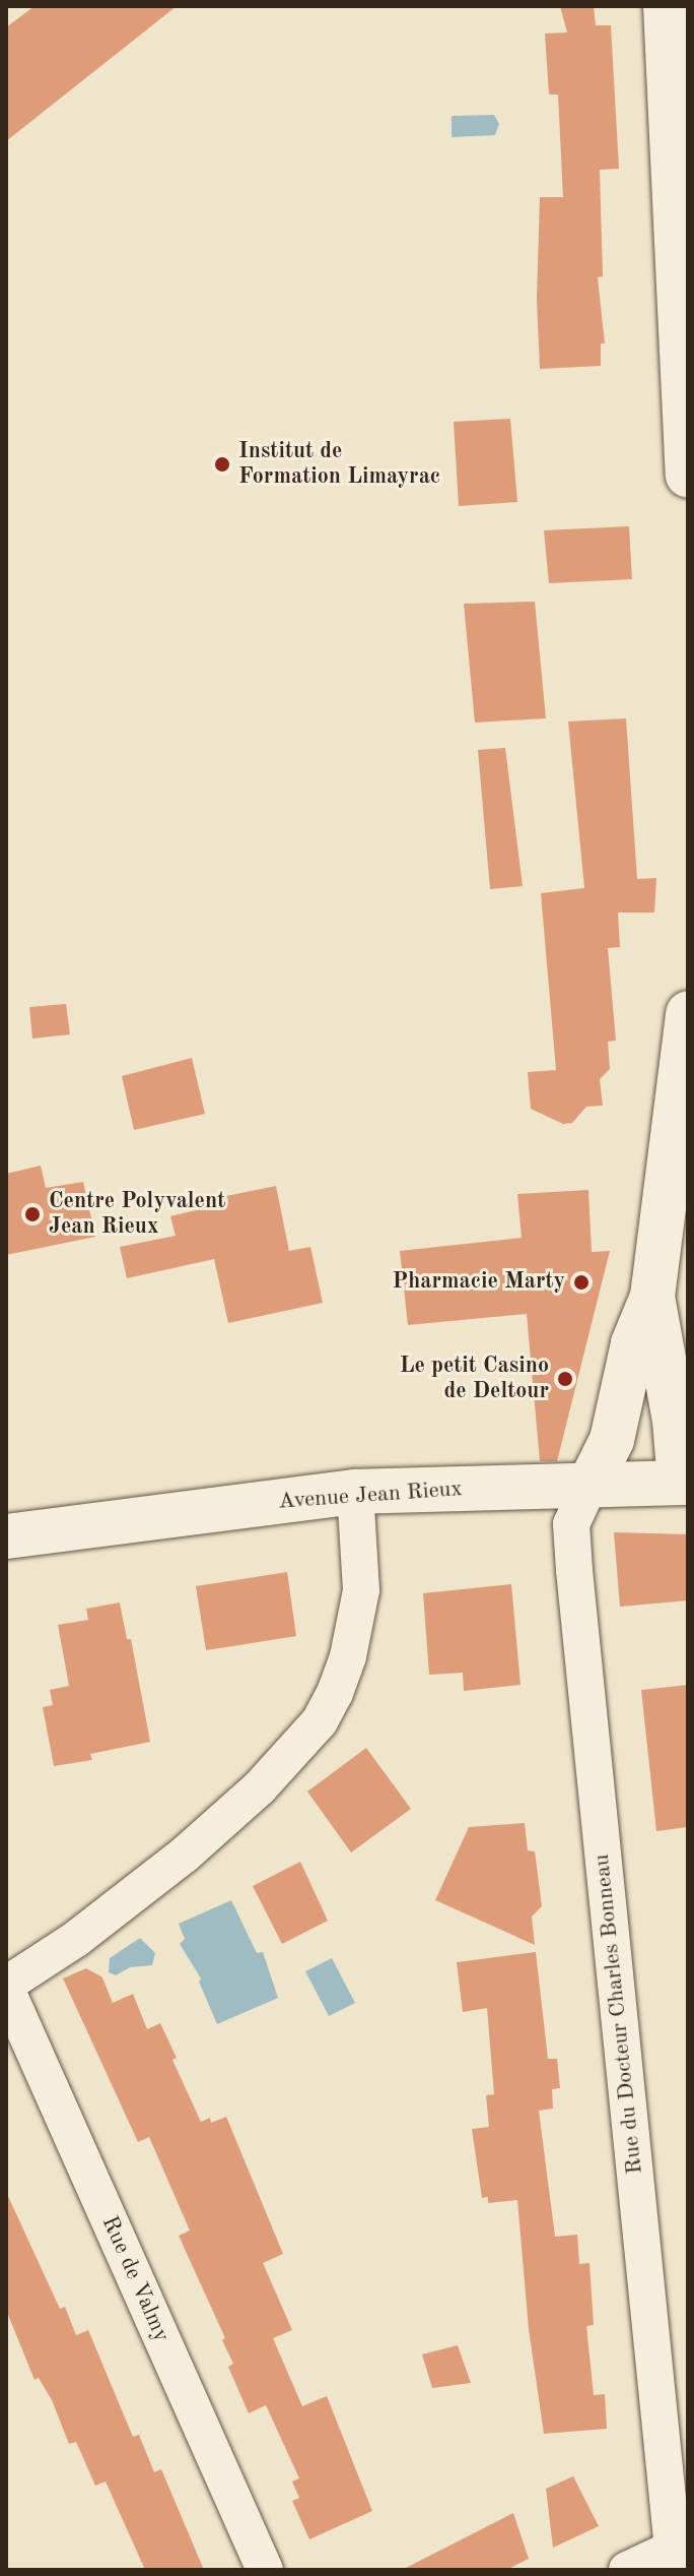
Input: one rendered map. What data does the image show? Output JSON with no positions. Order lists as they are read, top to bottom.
{
  "streets": {
    "street": ["Avenue Jean Rieux", "Rue du Docteur Charles Bonneau", "Rue de Valmy"]
  },
  "crossings": [
    ["Avenue Jean Rieux", "Rue du Docteur Charles Bonneau"]
  ],
  "places": [
    "Institut de Formation Limayrac",
    "Centre Polyvalent Jean Rieux",
    "Pharmacie Marty",
    "Le petit Casino de Deltour"
  ]
}
